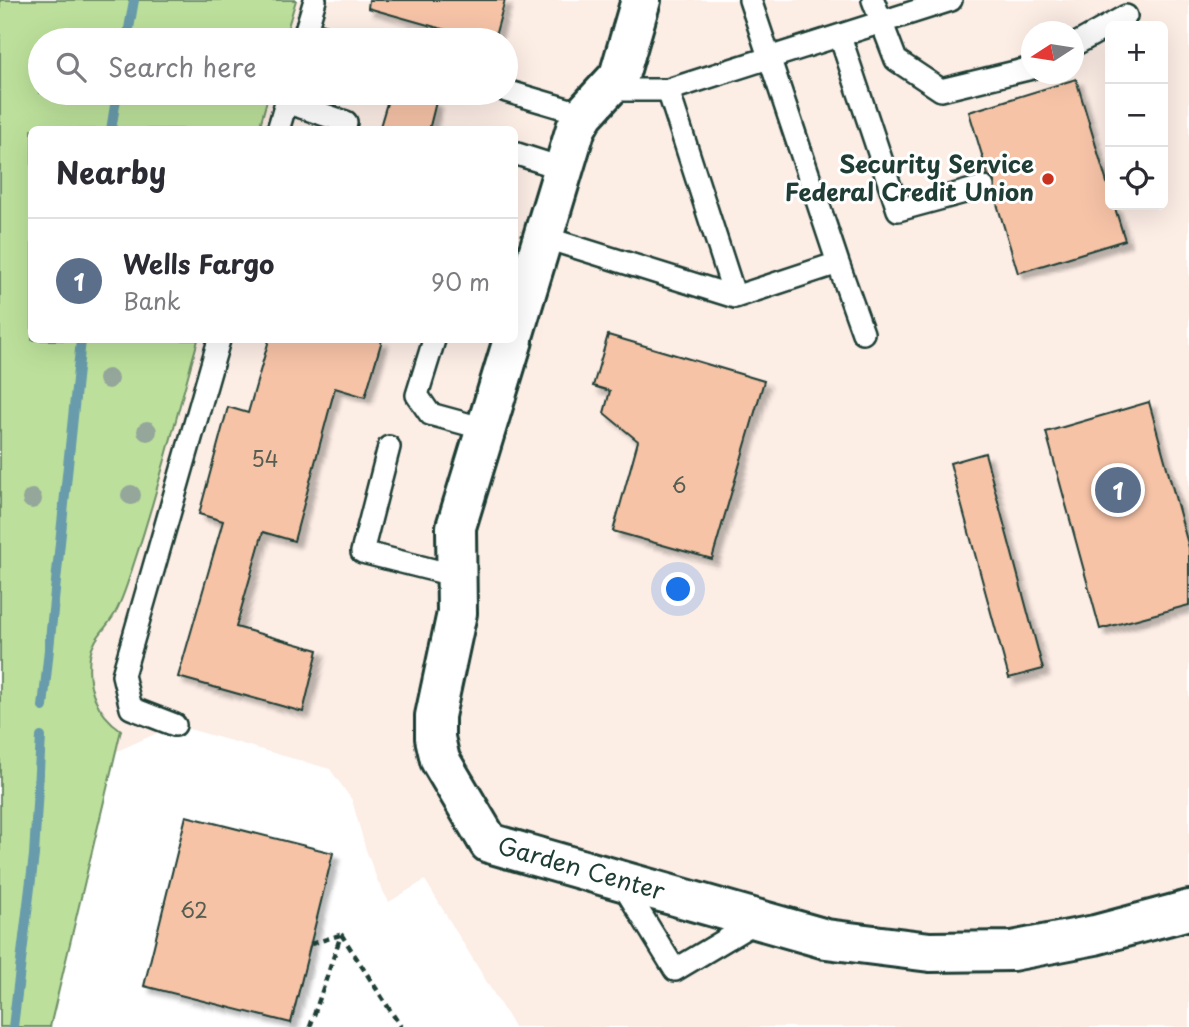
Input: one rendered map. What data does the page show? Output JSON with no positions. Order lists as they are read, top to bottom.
{
  "streets": {
    "street": ["Garden Center"]
  },
  "places": ["Security Service Federal Credit Union"],
  "house_numbers": ["54", "6", "62"],
  "north": "left",
  "page": {
    "map_buttons": ["+", "−"],
    "search": "Search here",
    "heading": "Nearby",
    "list": [
      {
        "mark": "1",
        "name": "Wells Fargo",
        "note": "Bank",
        "value": "90 m"
      }
    ],
    "pins": "1"
  }
}
